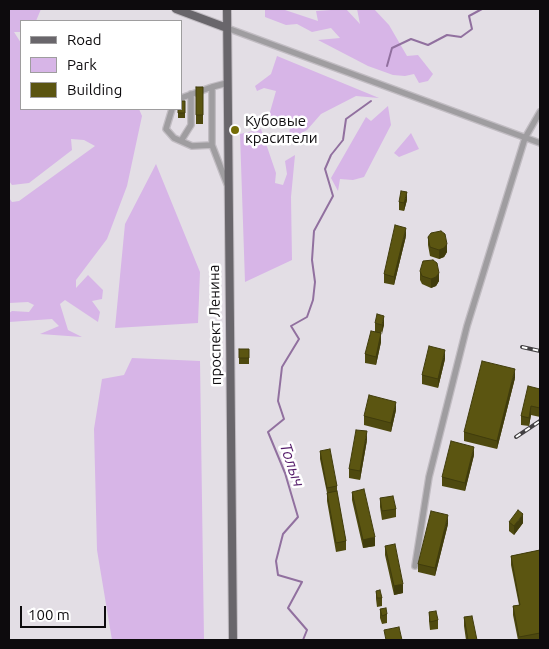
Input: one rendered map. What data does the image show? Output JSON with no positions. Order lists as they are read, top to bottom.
{
  "streets": {
    "main road": ["проспект Ленина"]
  },
  "water": ["Толыч"],
  "places": ["Кубовые красители"],
  "legend": ["Road", "Park", "Building"],
  "scale_bar": "100 m"
}
